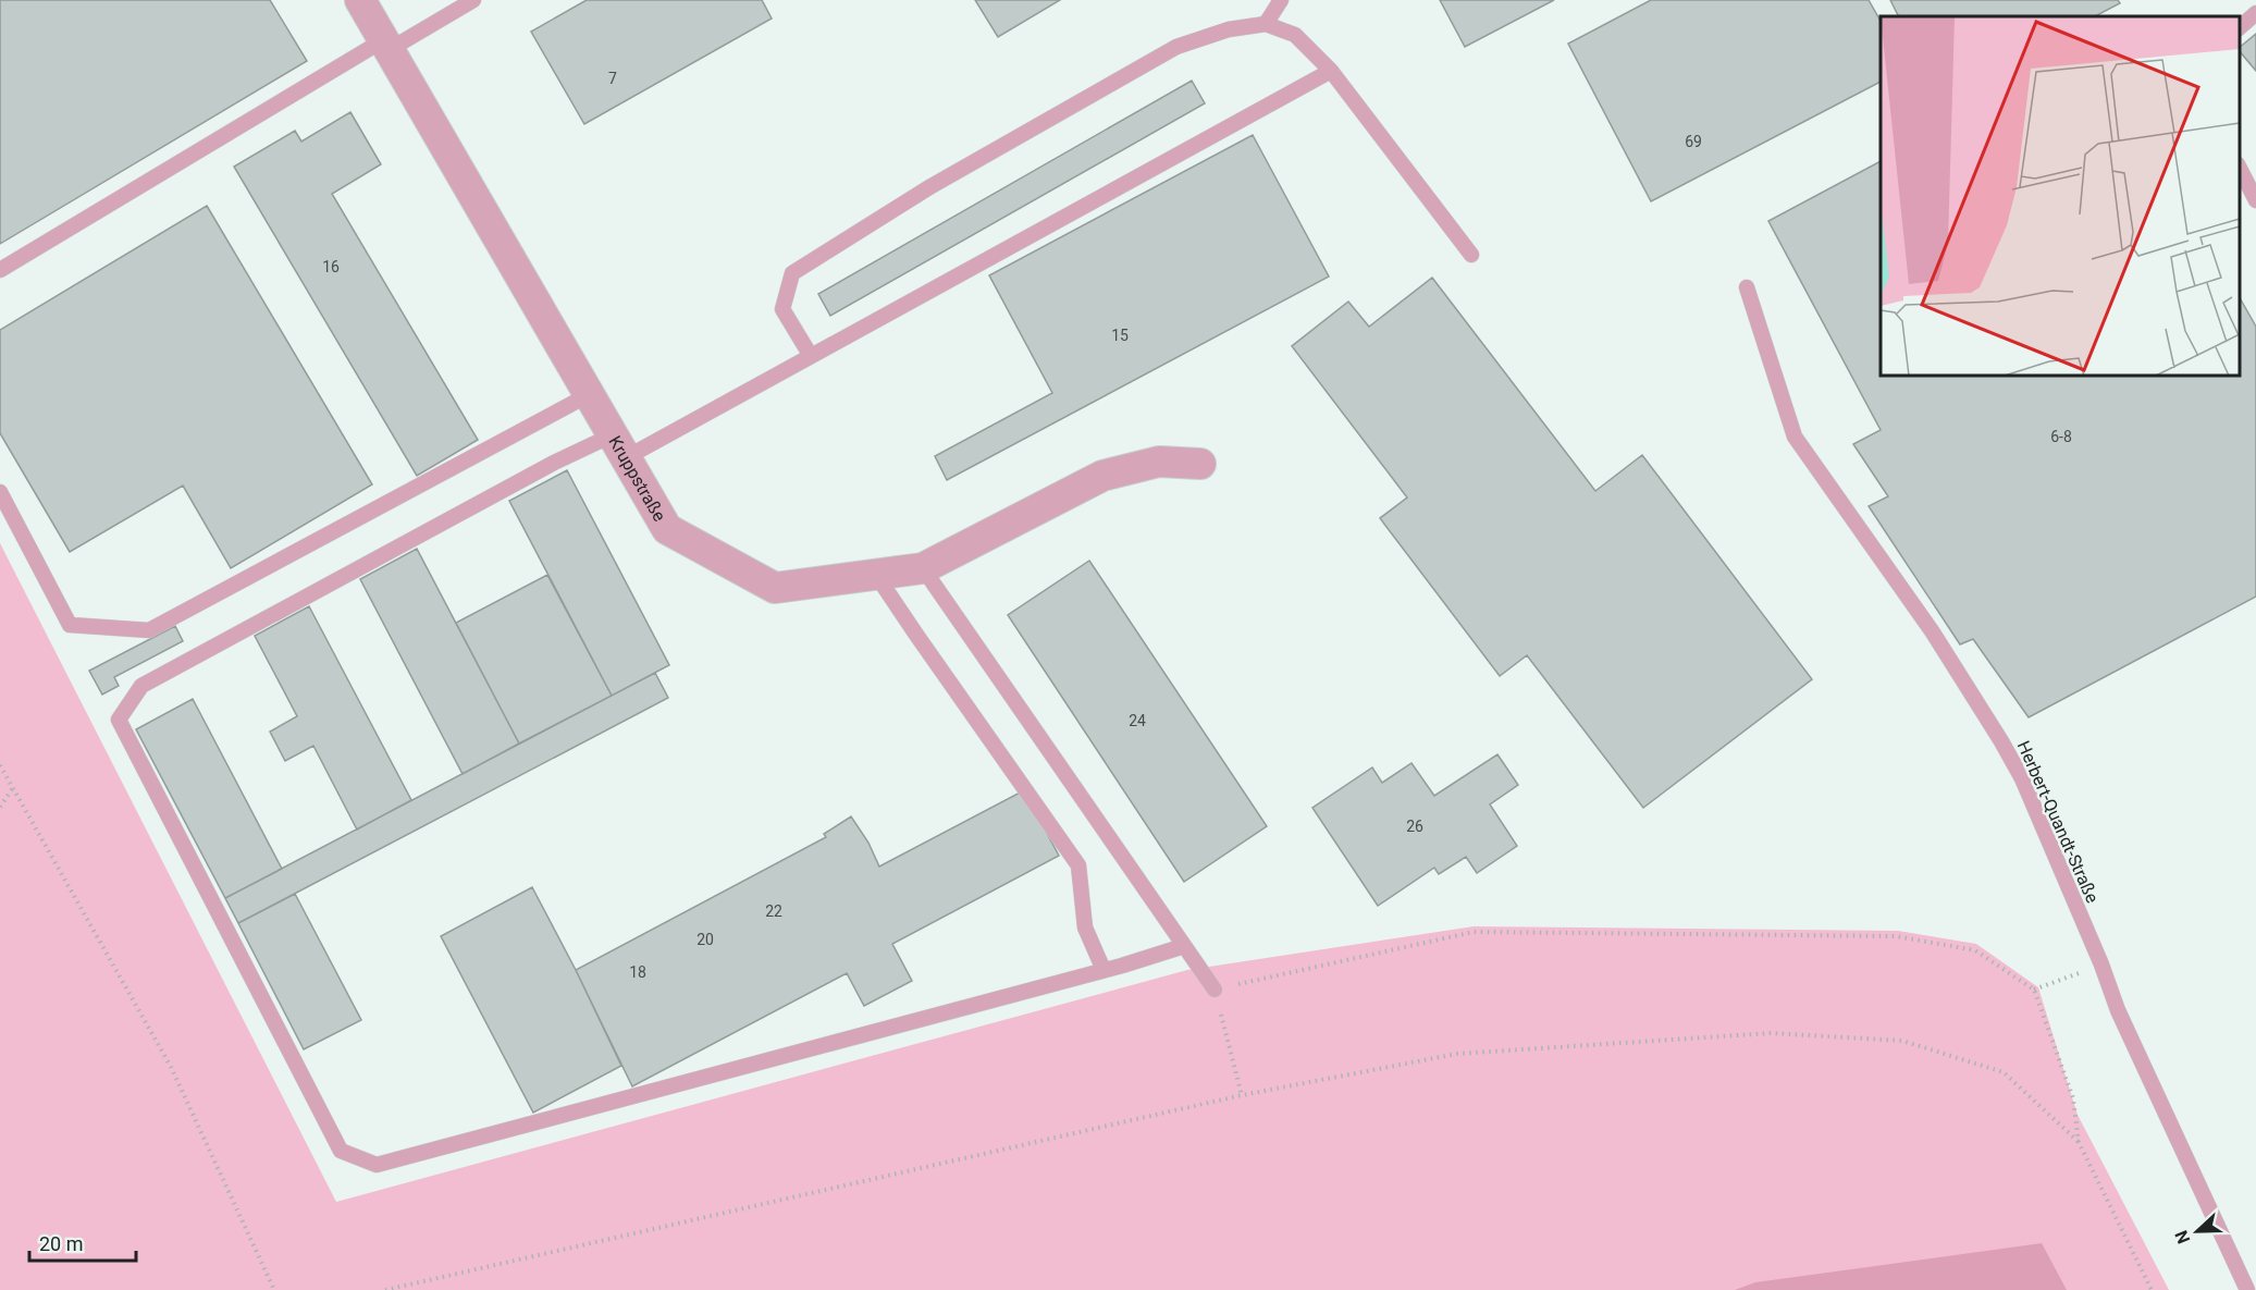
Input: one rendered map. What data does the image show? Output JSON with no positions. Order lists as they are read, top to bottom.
{
  "streets": {
    "street": ["Kruppstraße"],
    "lane": ["Herbert-Quandt-Straße"]
  },
  "house_numbers": [
    "7",
    "69",
    "16",
    "15",
    "6-8",
    "24",
    "26",
    "22",
    "20",
    "18"
  ],
  "scale_bar": "20 m",
  "north": "left"
}
